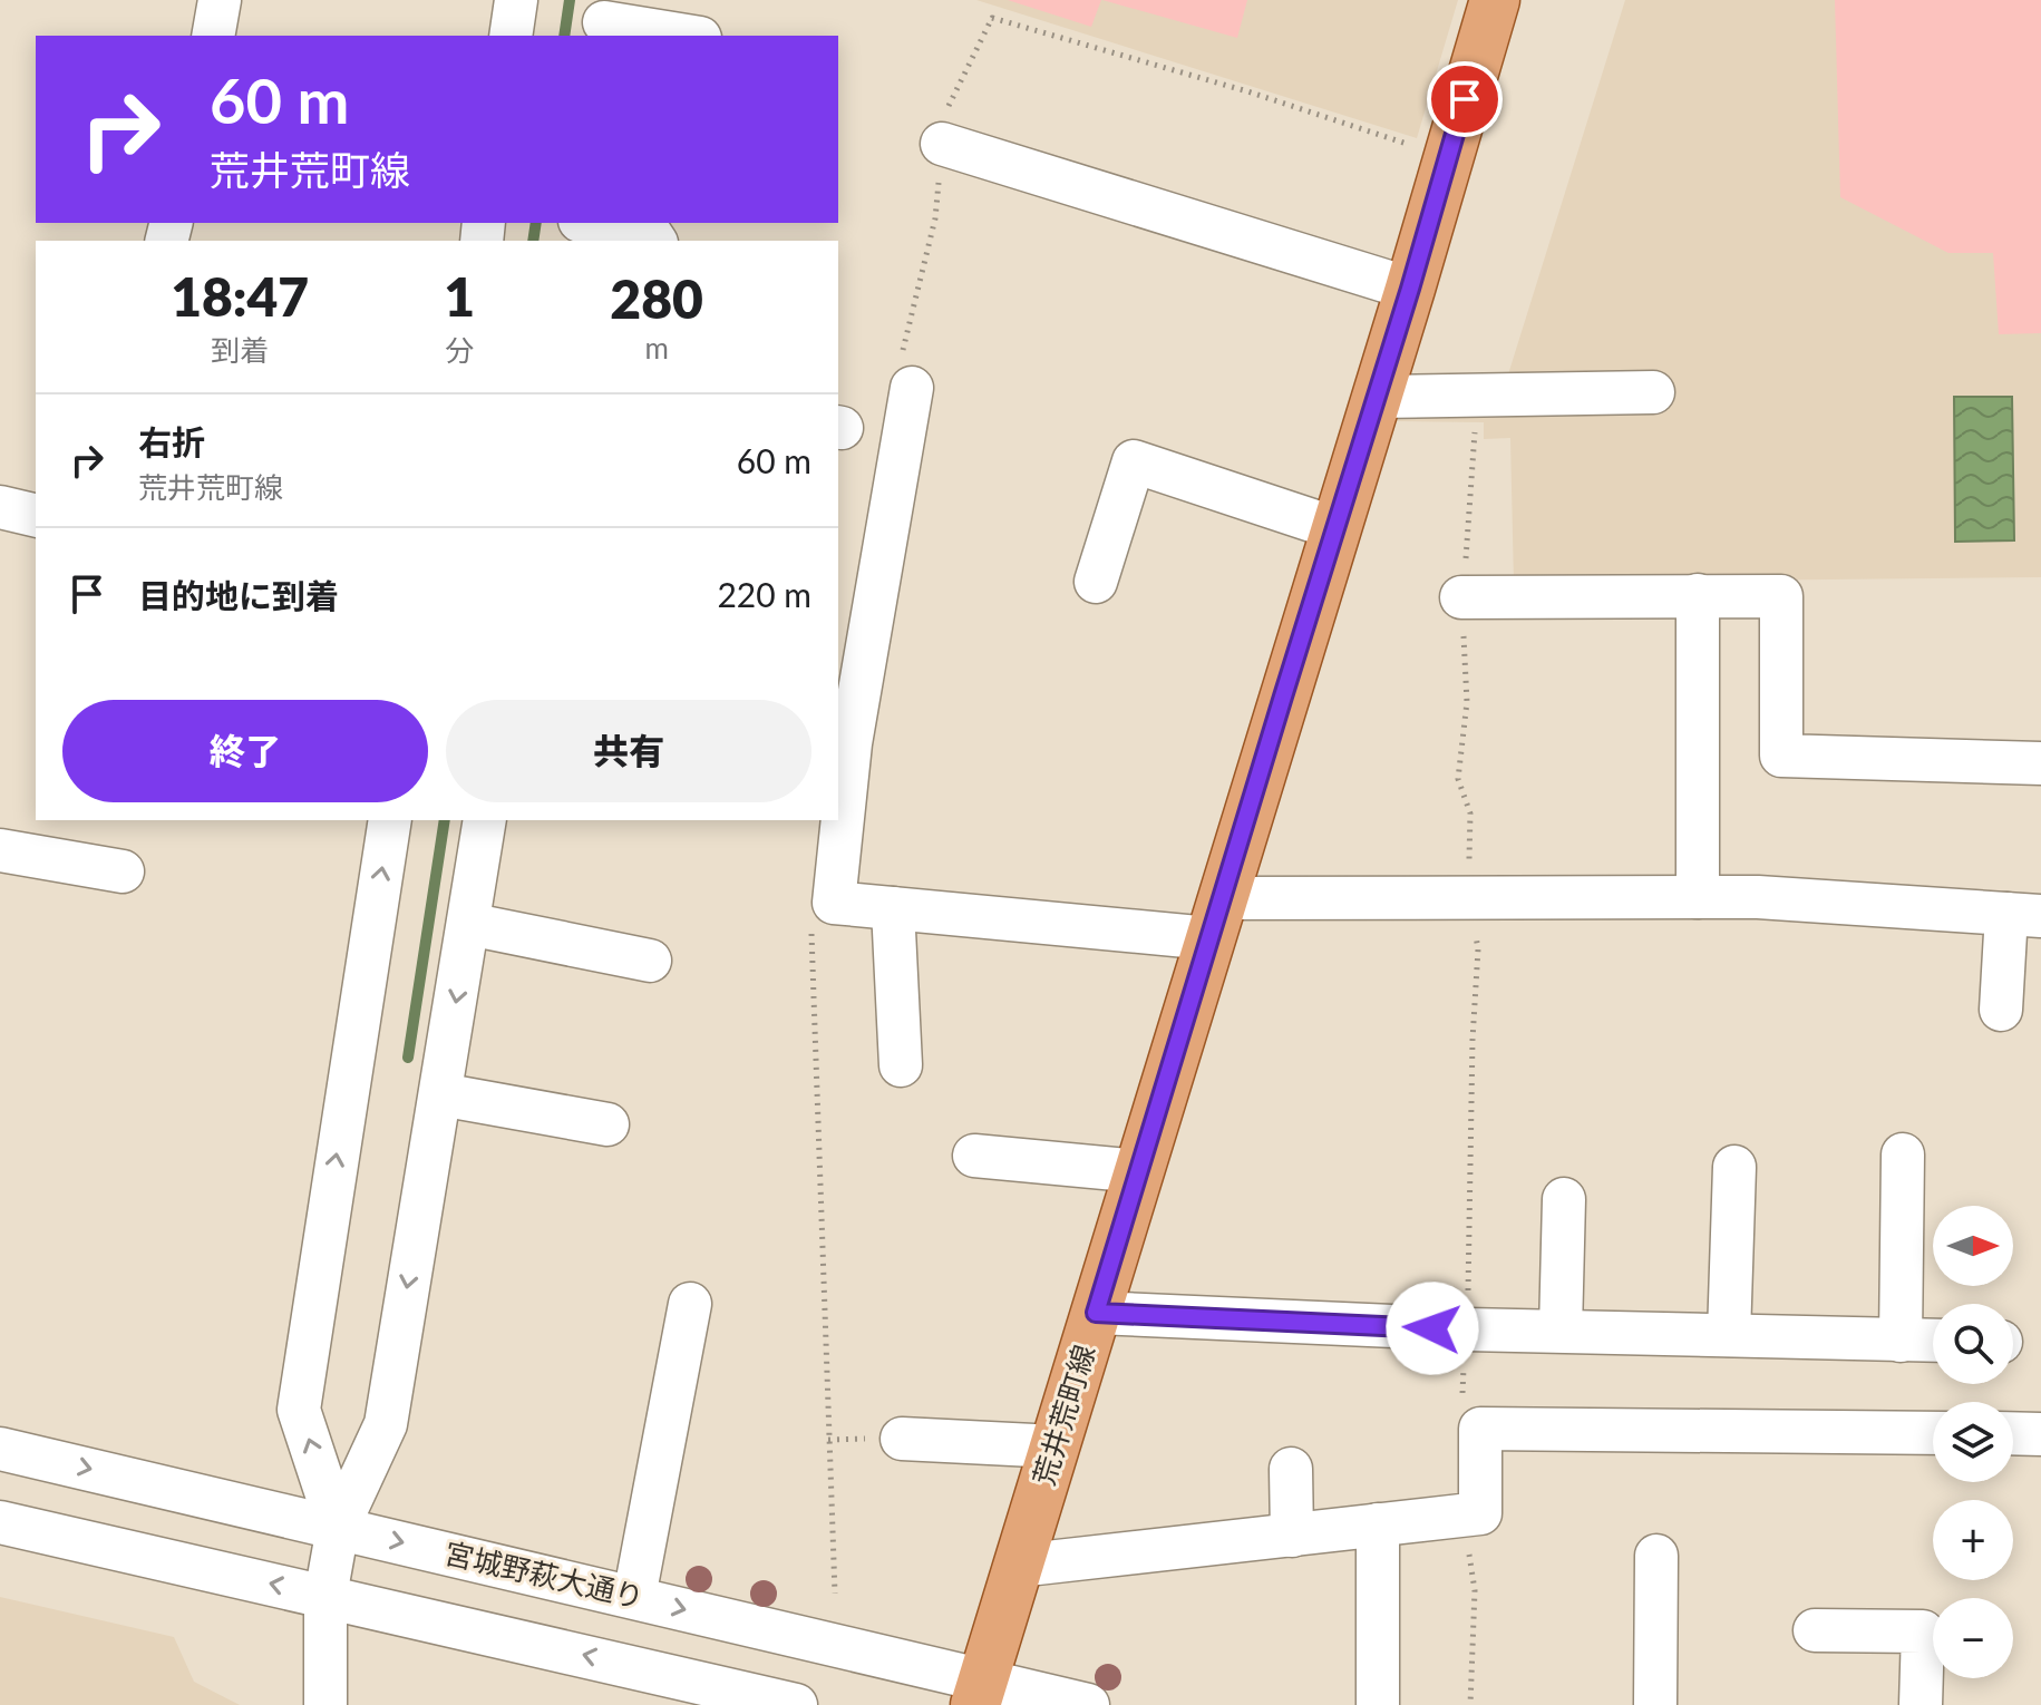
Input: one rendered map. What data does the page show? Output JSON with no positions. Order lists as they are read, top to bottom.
{
  "streets": {
    "main road": ["荒井荒町線"],
    "street": ["宮城野萩大通り"]
  },
  "crossings": [
    ["荒井荒町線", "宮城野萩大通り"]
  ],
  "north": "right",
  "page": {
    "turn": ["60 m", "荒井荒町線"],
    "eta": [
      "18:47",
      "到着",
      "1",
      "分",
      "280",
      "m"
    ],
    "list": [
      {
        "name": "右折",
        "note": "荒井荒町線",
        "value": "60 m"
      },
      {
        "name": "目的地に到着",
        "value": "220 m"
      }
    ],
    "buttons": ["終了", "共有"],
    "map_buttons": ["+", "−"]
  }
}
